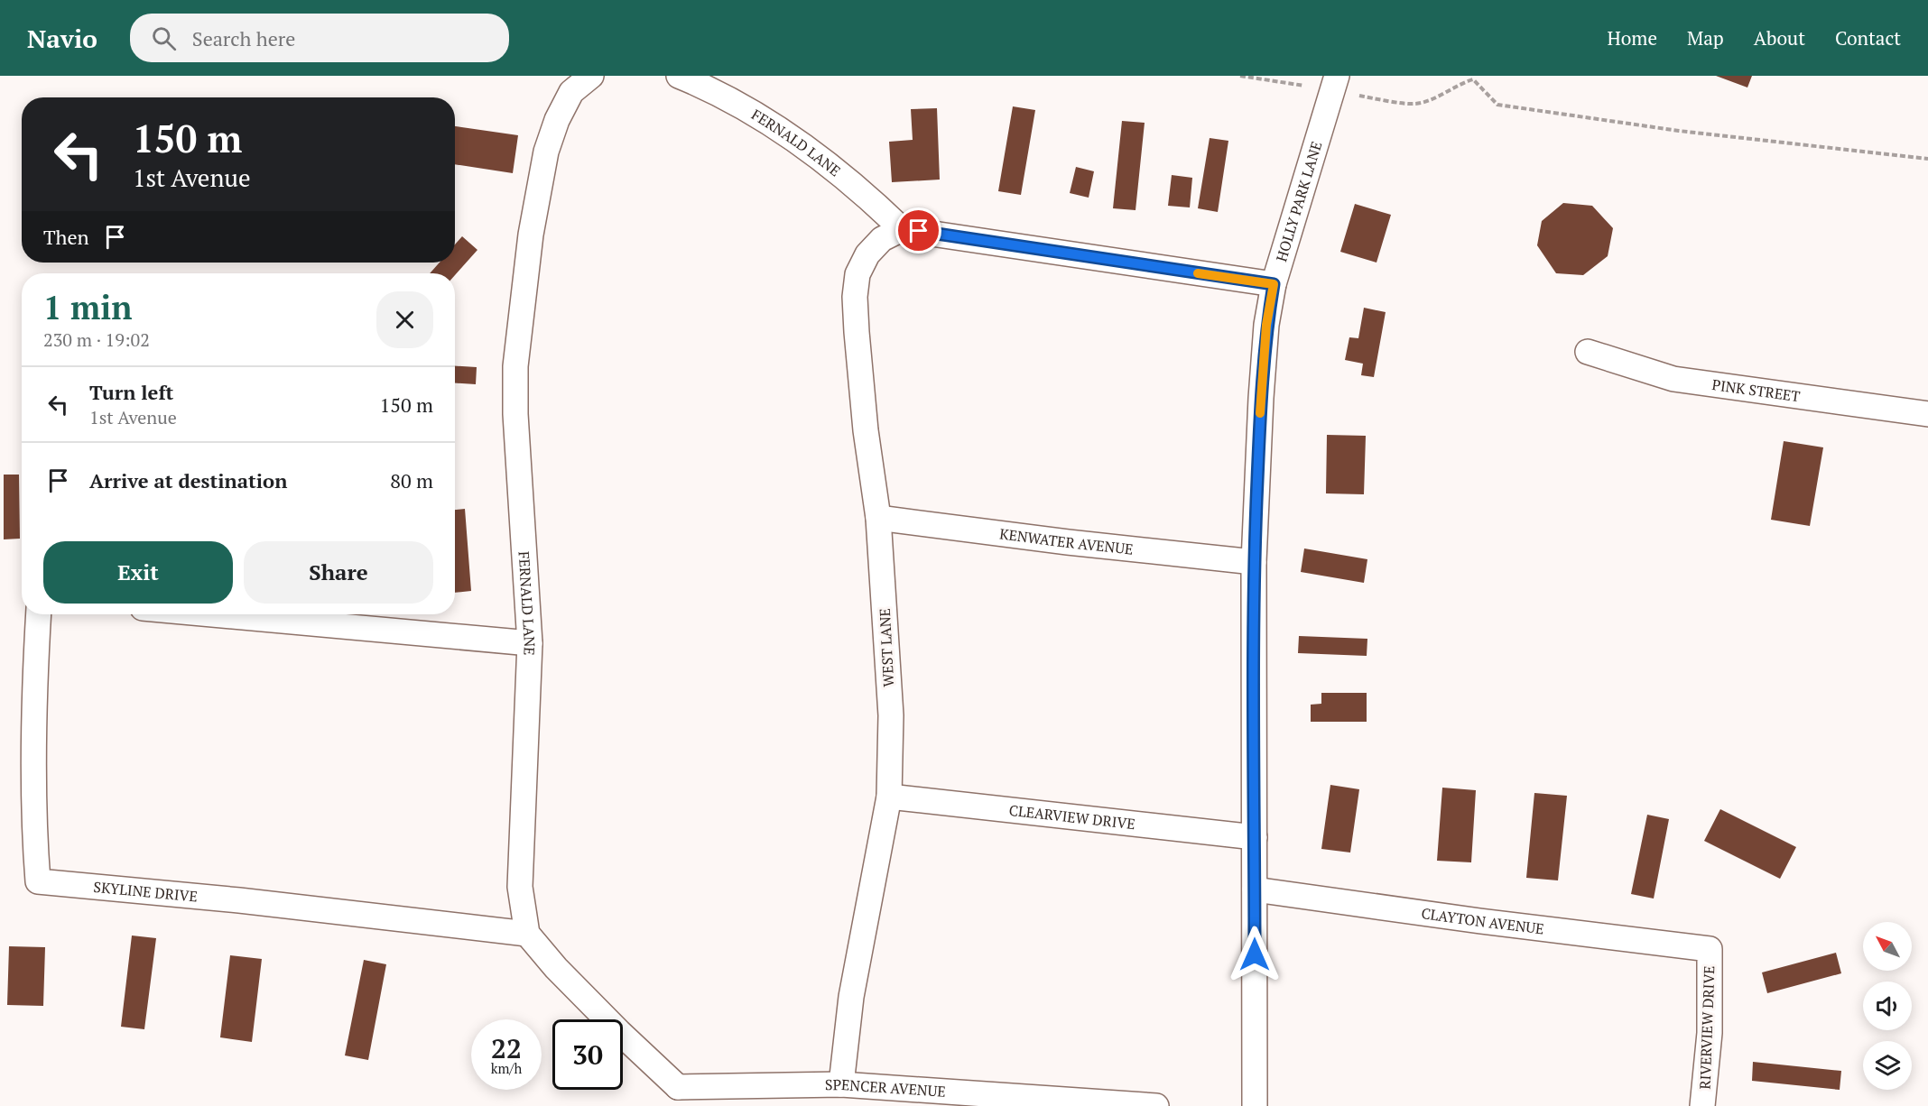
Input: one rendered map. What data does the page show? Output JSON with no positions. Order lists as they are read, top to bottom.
{
  "streets": {
    "street": [
      "FERNALD LANE",
      "HOLLY PARK LANE",
      "PINK STREET",
      "KENWATER AVENUE",
      "WEST LANE",
      "CLEARVIEW DRIVE",
      "SKYLINE DRIVE",
      "CLAYTON AVENUE",
      "RIVERVIEW DRIVE",
      "SPENCER AVENUE"
    ]
  },
  "crossings": [
    ["FERNALD LANE", "WEST LANE"],
    ["FERNALD LANE", "SKYLINE DRIVE"],
    ["HOLLY PARK LANE", "KENWATER AVENUE"],
    ["HOLLY PARK LANE", "CLEARVIEW DRIVE"],
    ["HOLLY PARK LANE", "CLAYTON AVENUE"],
    ["KENWATER AVENUE", "WEST LANE"],
    ["WEST LANE", "CLEARVIEW DRIVE"],
    ["WEST LANE", "SPENCER AVENUE"],
    ["CLAYTON AVENUE", "RIVERVIEW DRIVE"]
  ],
  "north": "top left",
  "page": {
    "header": "Navio",
    "search": "Search here",
    "nav": [
      "Home",
      "Map",
      "About",
      "Contact"
    ],
    "turn": ["150 m", "1st Avenue"],
    "then": "Then",
    "heading": ["1 min", "230 m · 19:02"],
    "list": [
      {
        "name": "Turn left",
        "note": "1st Avenue",
        "value": "150 m"
      },
      {
        "name": "Arrive at destination",
        "value": "80 m"
      }
    ],
    "buttons": ["Exit", "Share"],
    "speed": "22 km/h",
    "limit": "30"
  }
}
